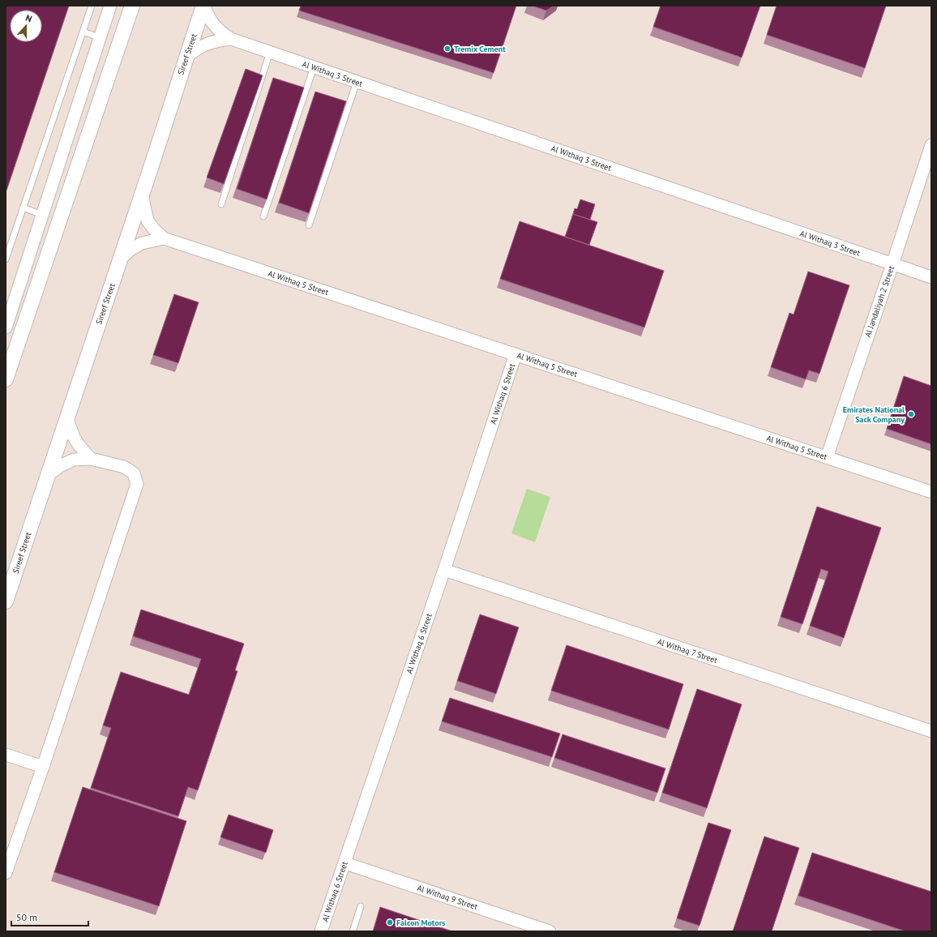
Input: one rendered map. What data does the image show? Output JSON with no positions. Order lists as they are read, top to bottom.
{
  "streets": {
    "street": [
      "Sireef Street",
      "Al Withaq 3 Street",
      "Al Withaq 5 Street",
      "Al Jandaliyah 2 Street",
      "Al Withaq 6 Street",
      "Al Withaq 7 Street",
      "Al Withaq 9 Street"
    ]
  },
  "crossings": [
    ["Sireef Street", "Al Withaq 3 Street"],
    ["Sireef Street", "Al Withaq 5 Street"],
    ["Al Withaq 3 Street", "Al Jandaliyah 2 Street"],
    ["Al Withaq 5 Street", "Al Jandaliyah 2 Street"],
    ["Al Withaq 5 Street", "Al Withaq 6 Street"],
    ["Al Withaq 6 Street", "Al Withaq 7 Street"],
    ["Al Withaq 6 Street", "Al Withaq 9 Street"]
  ],
  "places": ["Tremix Cement", "Emirates National Sack Company", "Falcon Motors"],
  "scale_bar": "50 m",
  "north": "top"
}
